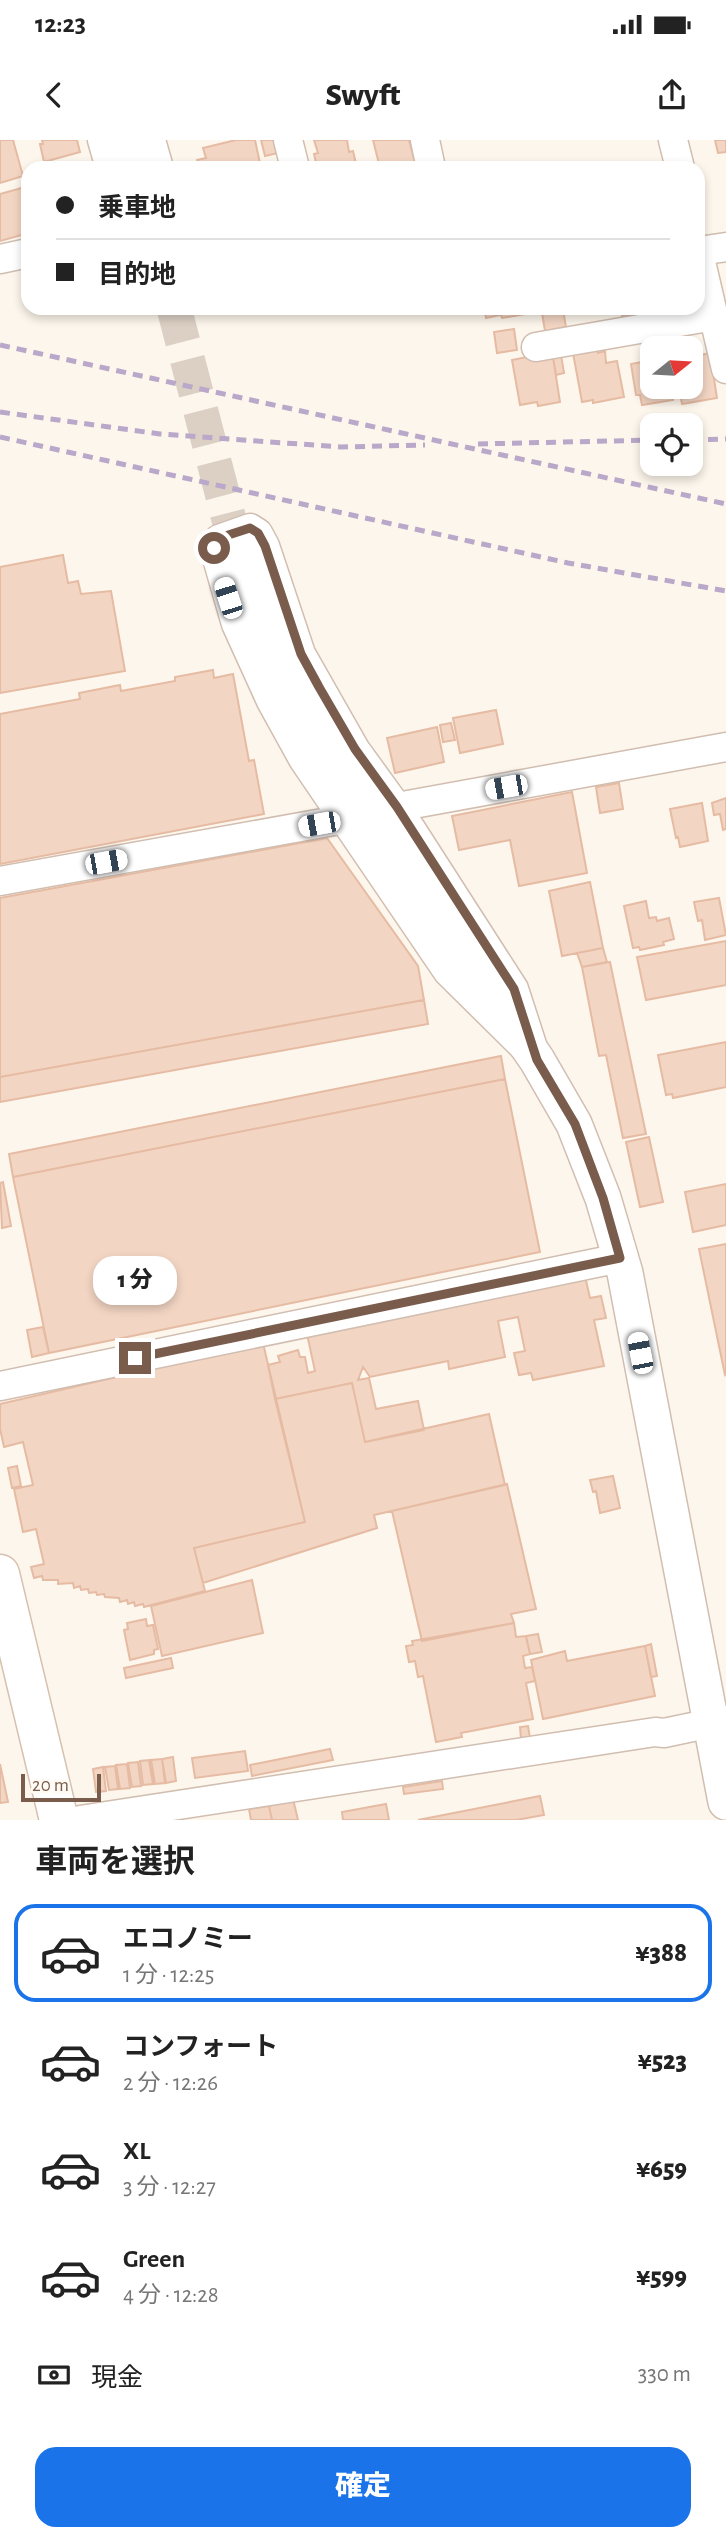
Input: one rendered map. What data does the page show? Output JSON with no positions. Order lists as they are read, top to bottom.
{
  "scale_bar": "20 m",
  "north": "right",
  "page": {
    "status": "12:23",
    "header": "Swyft",
    "banner": ["乗車地", "目的地"],
    "bubble": "1 分",
    "scale": "20 m",
    "heading": "車両を選択",
    "list": [
      {
        "name": "エコノミー",
        "note": "1 分 · 12:25",
        "value": "¥388"
      },
      {
        "name": "コンフォート",
        "note": "2 分 · 12:26",
        "value": "¥523"
      },
      {
        "name": "XL",
        "note": "3 分 · 12:27",
        "value": "¥659"
      },
      {
        "name": "Green",
        "note": "4 分 · 12:28",
        "value": "¥599"
      }
    ],
    "pay": ["現金", "330 m"],
    "buttons": "確定"
  }
}
